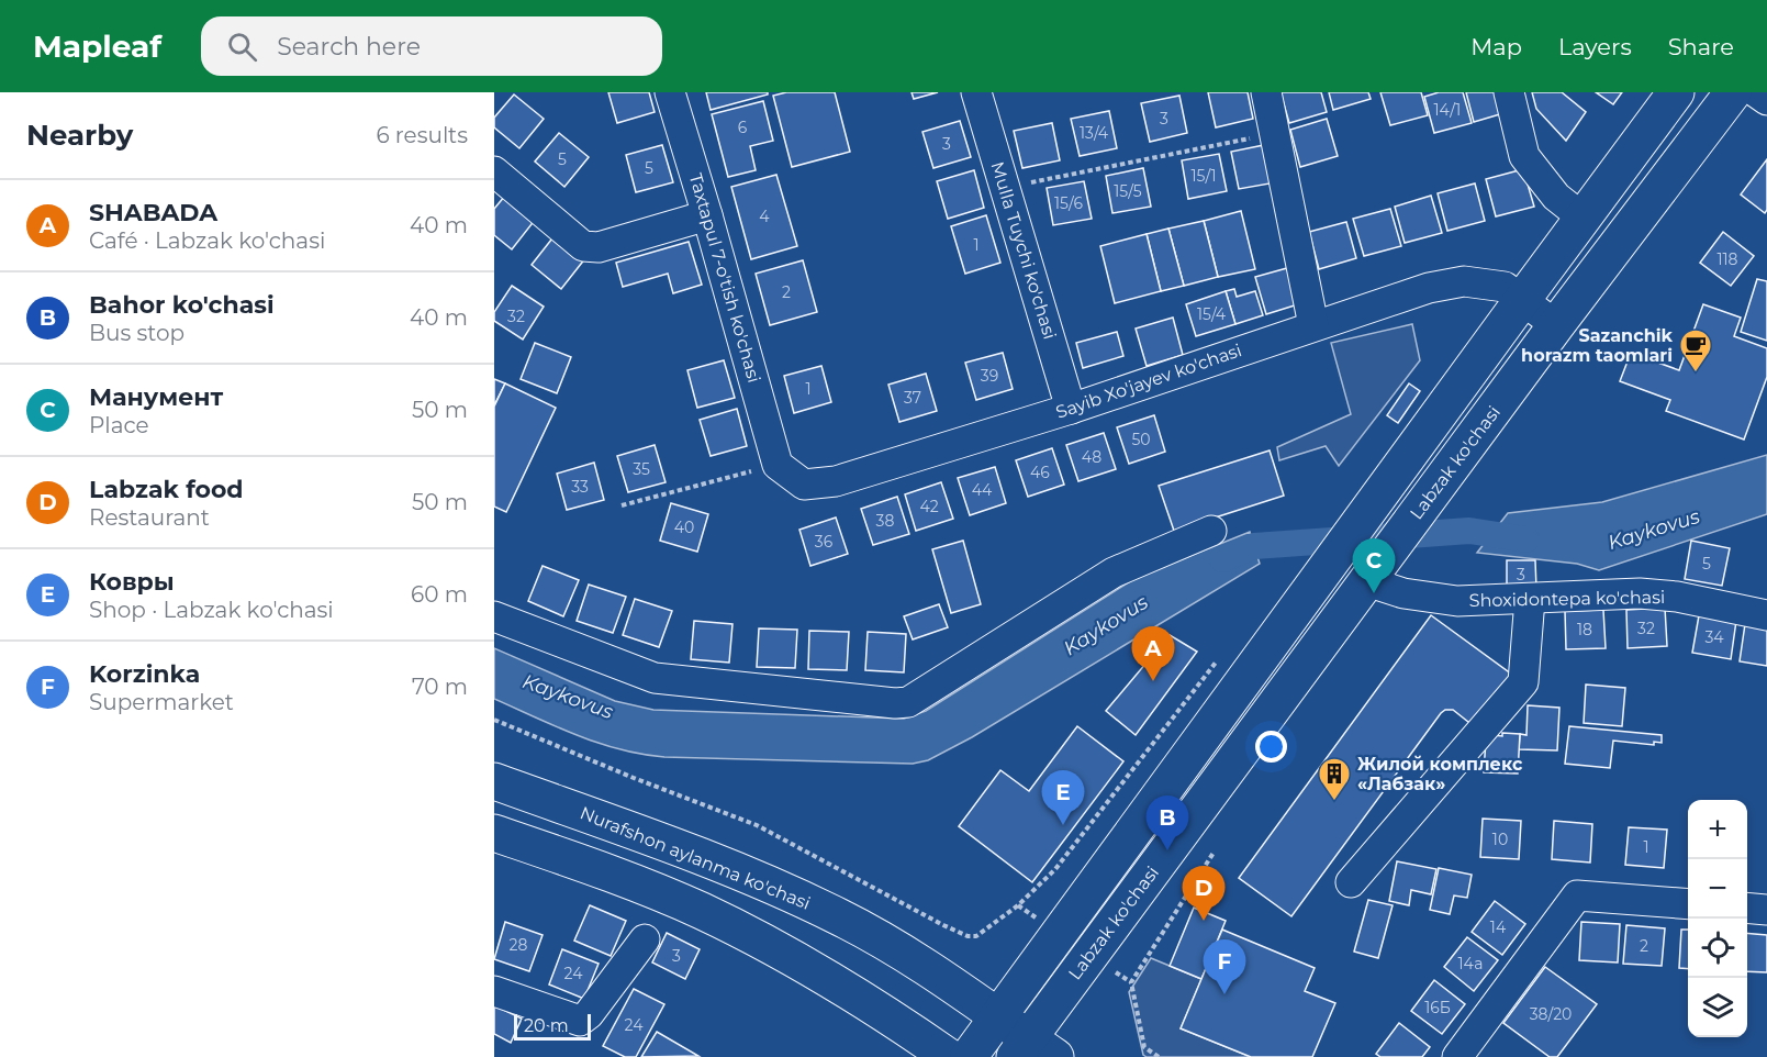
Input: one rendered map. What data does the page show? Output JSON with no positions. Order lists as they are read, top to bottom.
{
  "streets": {
    "main road": ["Labzak ko'chasi", "Nurafshon aylanma ko'chasi"],
    "street": [
      "Mulla Tuychi ko'chasi",
      "Taxtapul 7-o'tish ko'chasi",
      "Sayib Xo'jayev ko'chasi",
      "Shoxidontepa ko'chasi"
    ]
  },
  "crossings": [
    ["Mulla Tuychi ko'chasi", "Sayib Xo'jayev ko'chasi"],
    ["Taxtapul 7-o'tish ko'chasi", "Sayib Xo'jayev ko'chasi"],
    ["Sayib Xo'jayev ko'chasi", "Labzak ko'chasi"],
    ["Labzak ko'chasi", "Shoxidontepa ko'chasi"],
    ["Labzak ko'chasi", "Nurafshon aylanma ko'chasi"]
  ],
  "water": ["Kaykovus"],
  "places": {
    "cafe": ["Sazanchik horazm taomlari"],
    "building": ["Жилой комплекс «Лабзак»"]
  },
  "house_numbers": [
    "14/1",
    "3",
    "6",
    "13/4",
    "3",
    "5",
    "5",
    "15/1",
    "15/5",
    "15/6",
    "4",
    "1",
    "118",
    "2",
    "15/4",
    "32",
    "39",
    "1",
    "37",
    "50",
    "48",
    "35",
    "46",
    "33",
    "44",
    "42",
    "38",
    "40",
    "36",
    "5",
    "3",
    "32",
    "18",
    "34",
    "10",
    "1",
    "14",
    "28",
    "2",
    "3",
    "14а",
    "24",
    "16Б",
    "38/20",
    "24"
  ],
  "scale_bar": "20 m",
  "page": {
    "header": "Mapleaf",
    "search": "Search here",
    "nav": ["Map", "Layers", "Share"],
    "heading": ["Nearby", "6 results"],
    "list": [
      {
        "mark": "A",
        "name": "SHABADA",
        "note": "Café · Labzak ko'chasi",
        "value": "40 m"
      },
      {
        "mark": "B",
        "name": "Bahor ko'chasi",
        "note": "Bus stop",
        "value": "40 m"
      },
      {
        "mark": "C",
        "name": "Манумент",
        "note": "Place",
        "value": "50 m"
      },
      {
        "mark": "D",
        "name": "Labzak food",
        "note": "Restaurant",
        "value": "50 m"
      },
      {
        "mark": "E",
        "name": "Ковры",
        "note": "Shop · Labzak ko'chasi",
        "value": "60 m"
      },
      {
        "mark": "F",
        "name": "Korzinka",
        "note": "Supermarket",
        "value": "70 m"
      }
    ],
    "pins": [
      "C",
      "A",
      "E",
      "B",
      "D",
      "F"
    ],
    "map_buttons": ["+", "−"],
    "scale": "20 m"
  }
}
